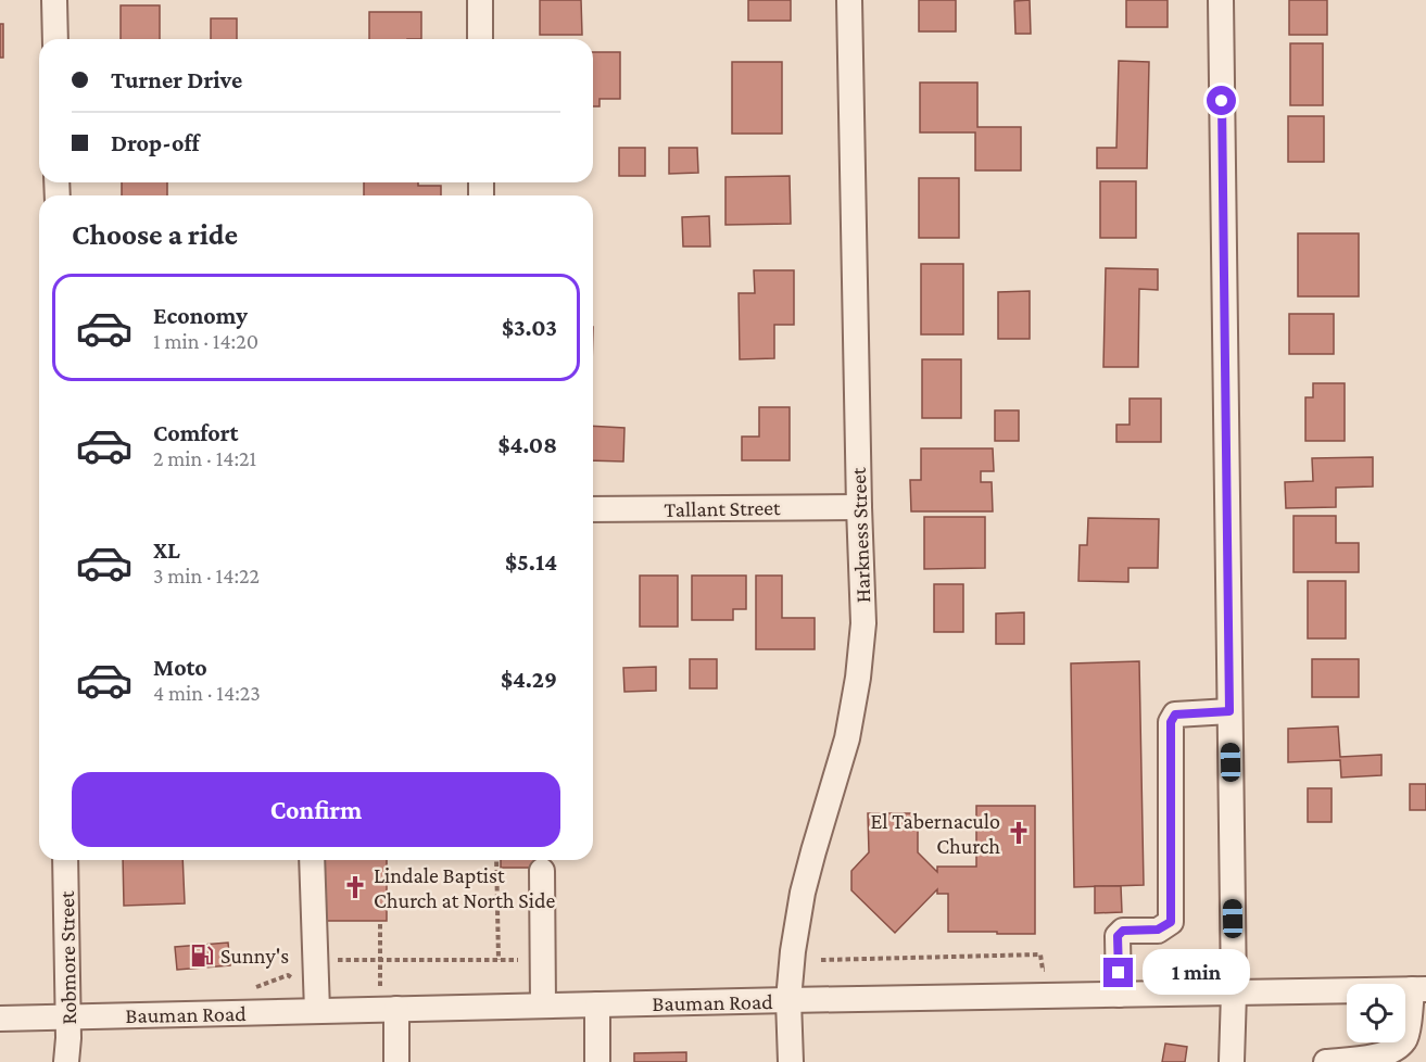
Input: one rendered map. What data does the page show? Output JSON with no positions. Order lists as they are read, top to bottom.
{
  "streets": {
    "street": [
      "Tallant Street",
      "Harkness Street",
      "Robmore Street",
      "Bauman Road"
    ]
  },
  "crossings": [
    ["Tallant Street", "Harkness Street"],
    ["Harkness Street", "Bauman Road"],
    ["Robmore Street", "Bauman Road"]
  ],
  "places": {
    "church": ["El Tabernaculo Church", "Lindale Baptist Church at North Side"],
    "fuel station": ["Sunny's"]
  },
  "page": {
    "banner": ["Turner Drive", "Drop-off"],
    "heading": "Choose a ride",
    "list": [
      {
        "name": "Economy",
        "note": "1 min · 14:20",
        "value": "$3.03"
      },
      {
        "name": "Comfort",
        "note": "2 min · 14:21",
        "value": "$4.08"
      },
      {
        "name": "XL",
        "note": "3 min · 14:22",
        "value": "$5.14"
      },
      {
        "name": "Moto",
        "note": "4 min · 14:23",
        "value": "$4.29"
      }
    ],
    "buttons": "Confirm",
    "bubble": "1 min"
  }
}
